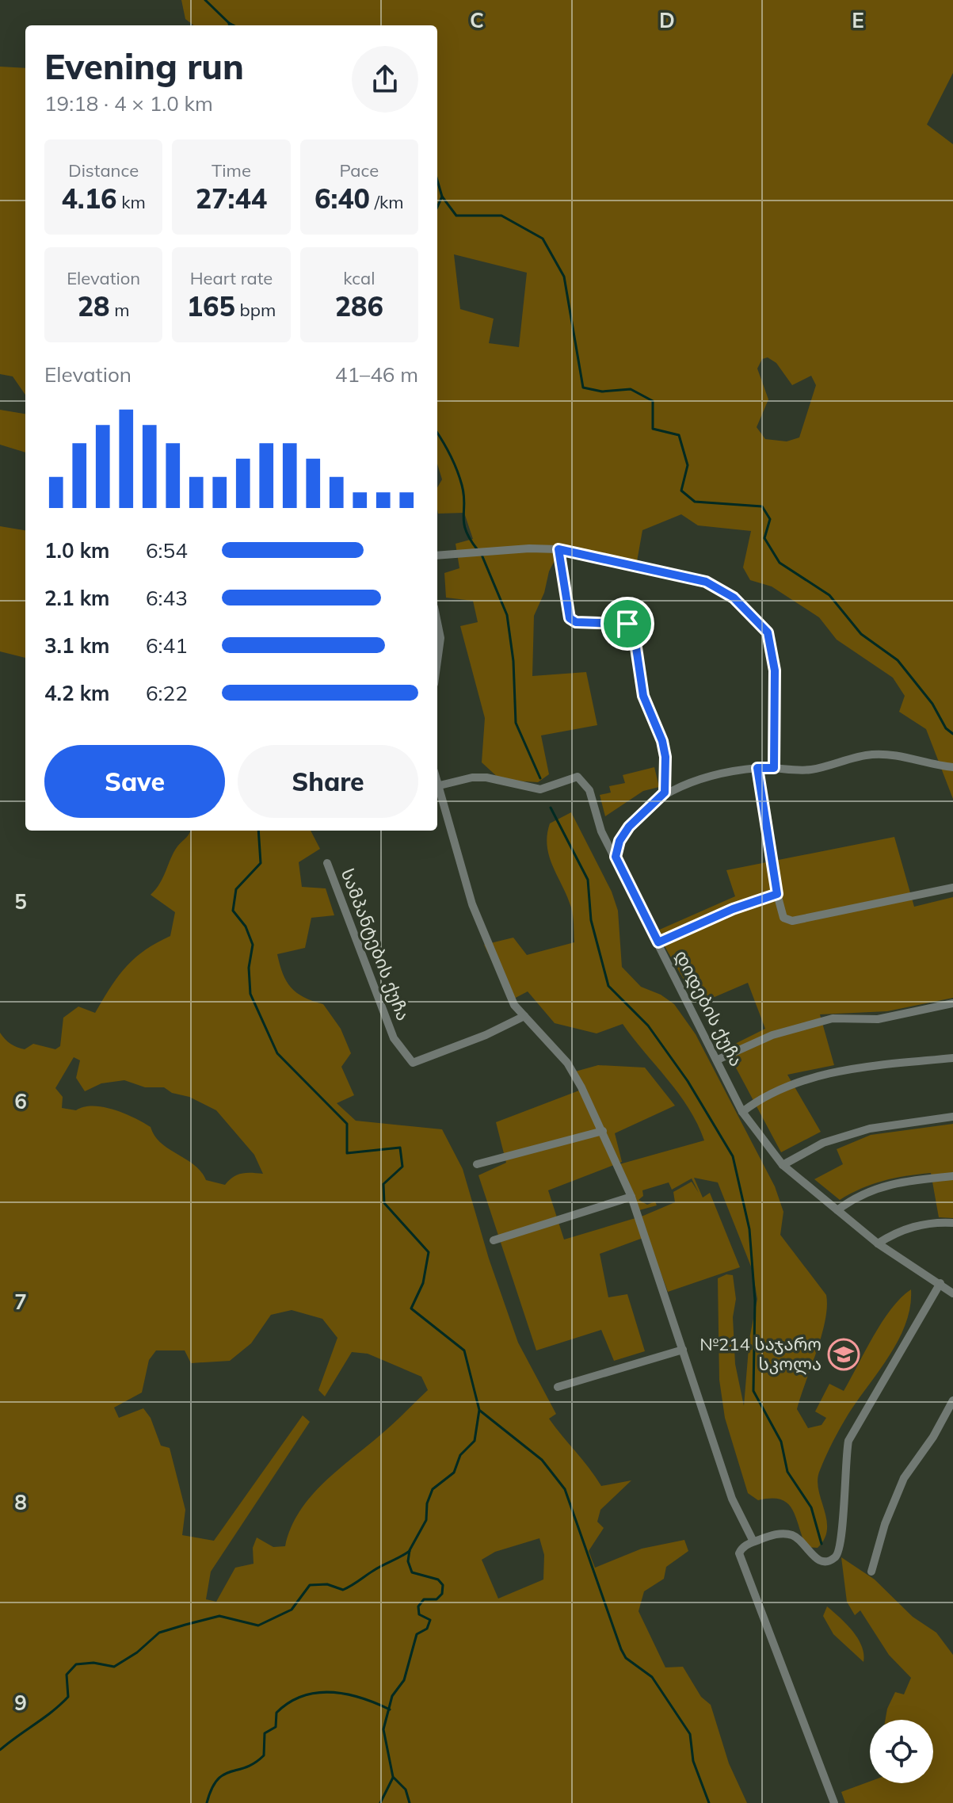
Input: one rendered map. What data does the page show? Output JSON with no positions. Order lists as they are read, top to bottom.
{
  "streets": {
    "street": ["სამპანტების ქუჩა", "დიდების ქუჩა"]
  },
  "places": {
    "school or university": ["№214 საჯარო სკოლა"]
  },
  "page": {
    "heading": ["Evening run", "19:18 · 4 × 1.0 km"],
    "stats": [
      ["Distance", "4.16 km"],
      ["Time", "27:44"],
      ["Pace", "6:40 /km"],
      ["Elevation", "28 m"],
      ["Heart rate", "165 bpm"],
      ["kcal", "286"]
    ],
    "chart": ["Elevation", "41–46 m"],
    "list": [
      {
        "name": "1.0 km",
        "note": "6:54"
      },
      {
        "name": "2.1 km",
        "note": "6:43"
      },
      {
        "name": "3.1 km",
        "note": "6:41"
      },
      {
        "name": "4.2 km",
        "note": "6:22"
      }
    ],
    "buttons": ["Save", "Share"]
  },
  "grid": {
    "columns": ["C", "D", "E"],
    "rows": [
      "5",
      "6",
      "7",
      "8",
      "9"
    ]
  }
}
